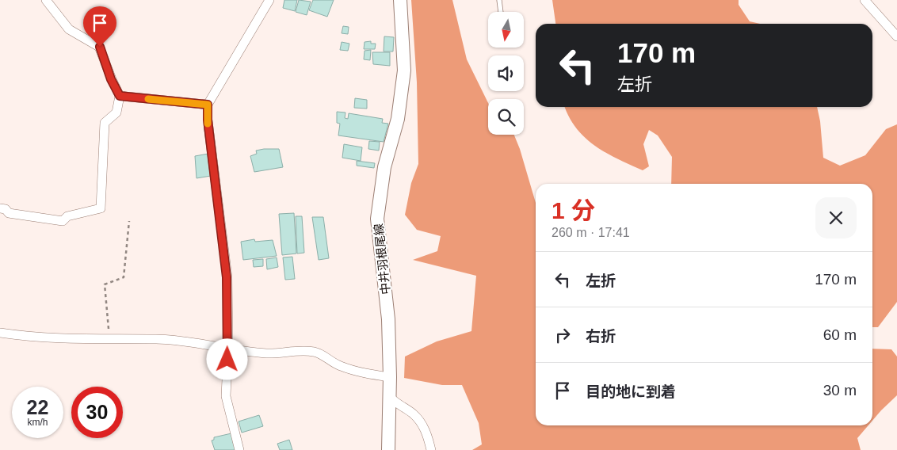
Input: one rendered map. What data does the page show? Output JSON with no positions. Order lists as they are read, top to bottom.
{
  "streets": {
    "main road": ["中井羽根尾線"]
  },
  "north": "bottom",
  "page": {
    "turn": ["170 m", "左折"],
    "heading": ["1 分", "260 m · 17:41"],
    "list": [
      {
        "name": "左折",
        "value": "170 m"
      },
      {
        "name": "右折",
        "value": "60 m"
      },
      {
        "name": "目的地に到着",
        "value": "30 m"
      }
    ],
    "speed": "22 km/h",
    "limit": "30"
  }
}
